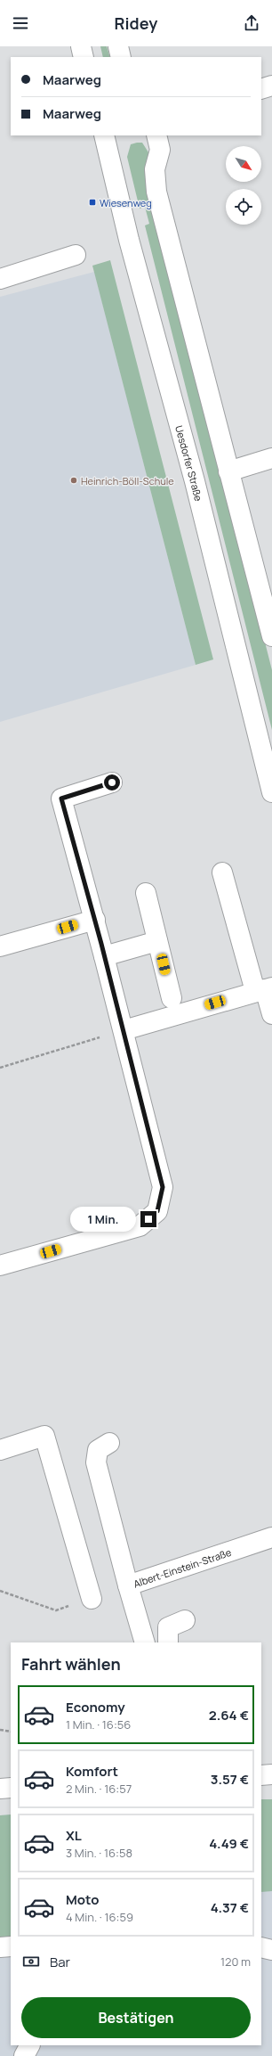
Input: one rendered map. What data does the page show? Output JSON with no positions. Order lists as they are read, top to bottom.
{
  "streets": {
    "street": ["Uesdorfer Straße", "Albert-Einstein-Straße"]
  },
  "places": {
    "transit": ["Wiesenweg"],
    "other": ["Heinrich-Böll-Schule"]
  },
  "north": "bottom right",
  "page": {
    "header": "Ridey",
    "banner": ["Maarweg", "Maarweg"],
    "bubble": "1 Min.",
    "heading": "Fahrt wählen",
    "list": [
      {
        "name": "Economy",
        "note": "1 Min. · 16:56",
        "value": "2.64 €"
      },
      {
        "name": "Komfort",
        "note": "2 Min. · 16:57",
        "value": "3.57 €"
      },
      {
        "name": "XL",
        "note": "3 Min. · 16:58",
        "value": "4.49 €"
      },
      {
        "name": "Moto",
        "note": "4 Min. · 16:59",
        "value": "4.37 €"
      }
    ],
    "pay": ["Bar", "120 m"],
    "buttons": "Bestätigen"
  }
}
